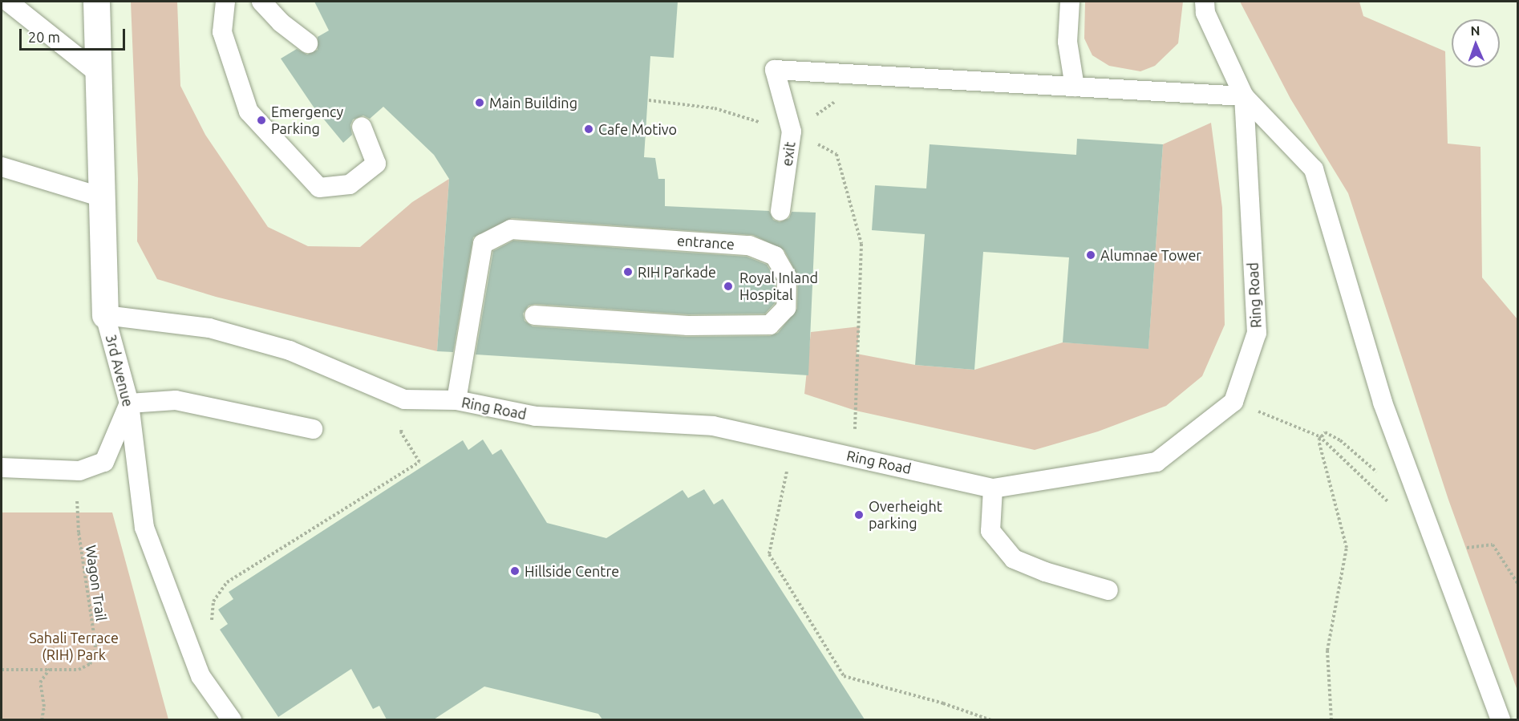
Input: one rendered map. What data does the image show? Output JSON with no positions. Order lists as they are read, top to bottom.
{
  "streets": {
    "street": ["3rd Avenue"],
    "lane": ["exit", "entrance", "Ring Road"],
    "path": ["Wagon Trail"]
  },
  "crossings": [
    ["entrance", "Ring Road"],
    ["Ring Road", "3rd Avenue"]
  ],
  "parks": ["Sahali Terrace (RIH) Park"],
  "places": [
    "Main Building",
    "Emergency Parking",
    "Cafe Motivo",
    "Alumnae Tower",
    "RIH Parkade",
    "Royal Inland Hospital",
    "Overheight parking",
    "Hillside Centre"
  ],
  "scale_bar": "20 m",
  "north": "top"
}
